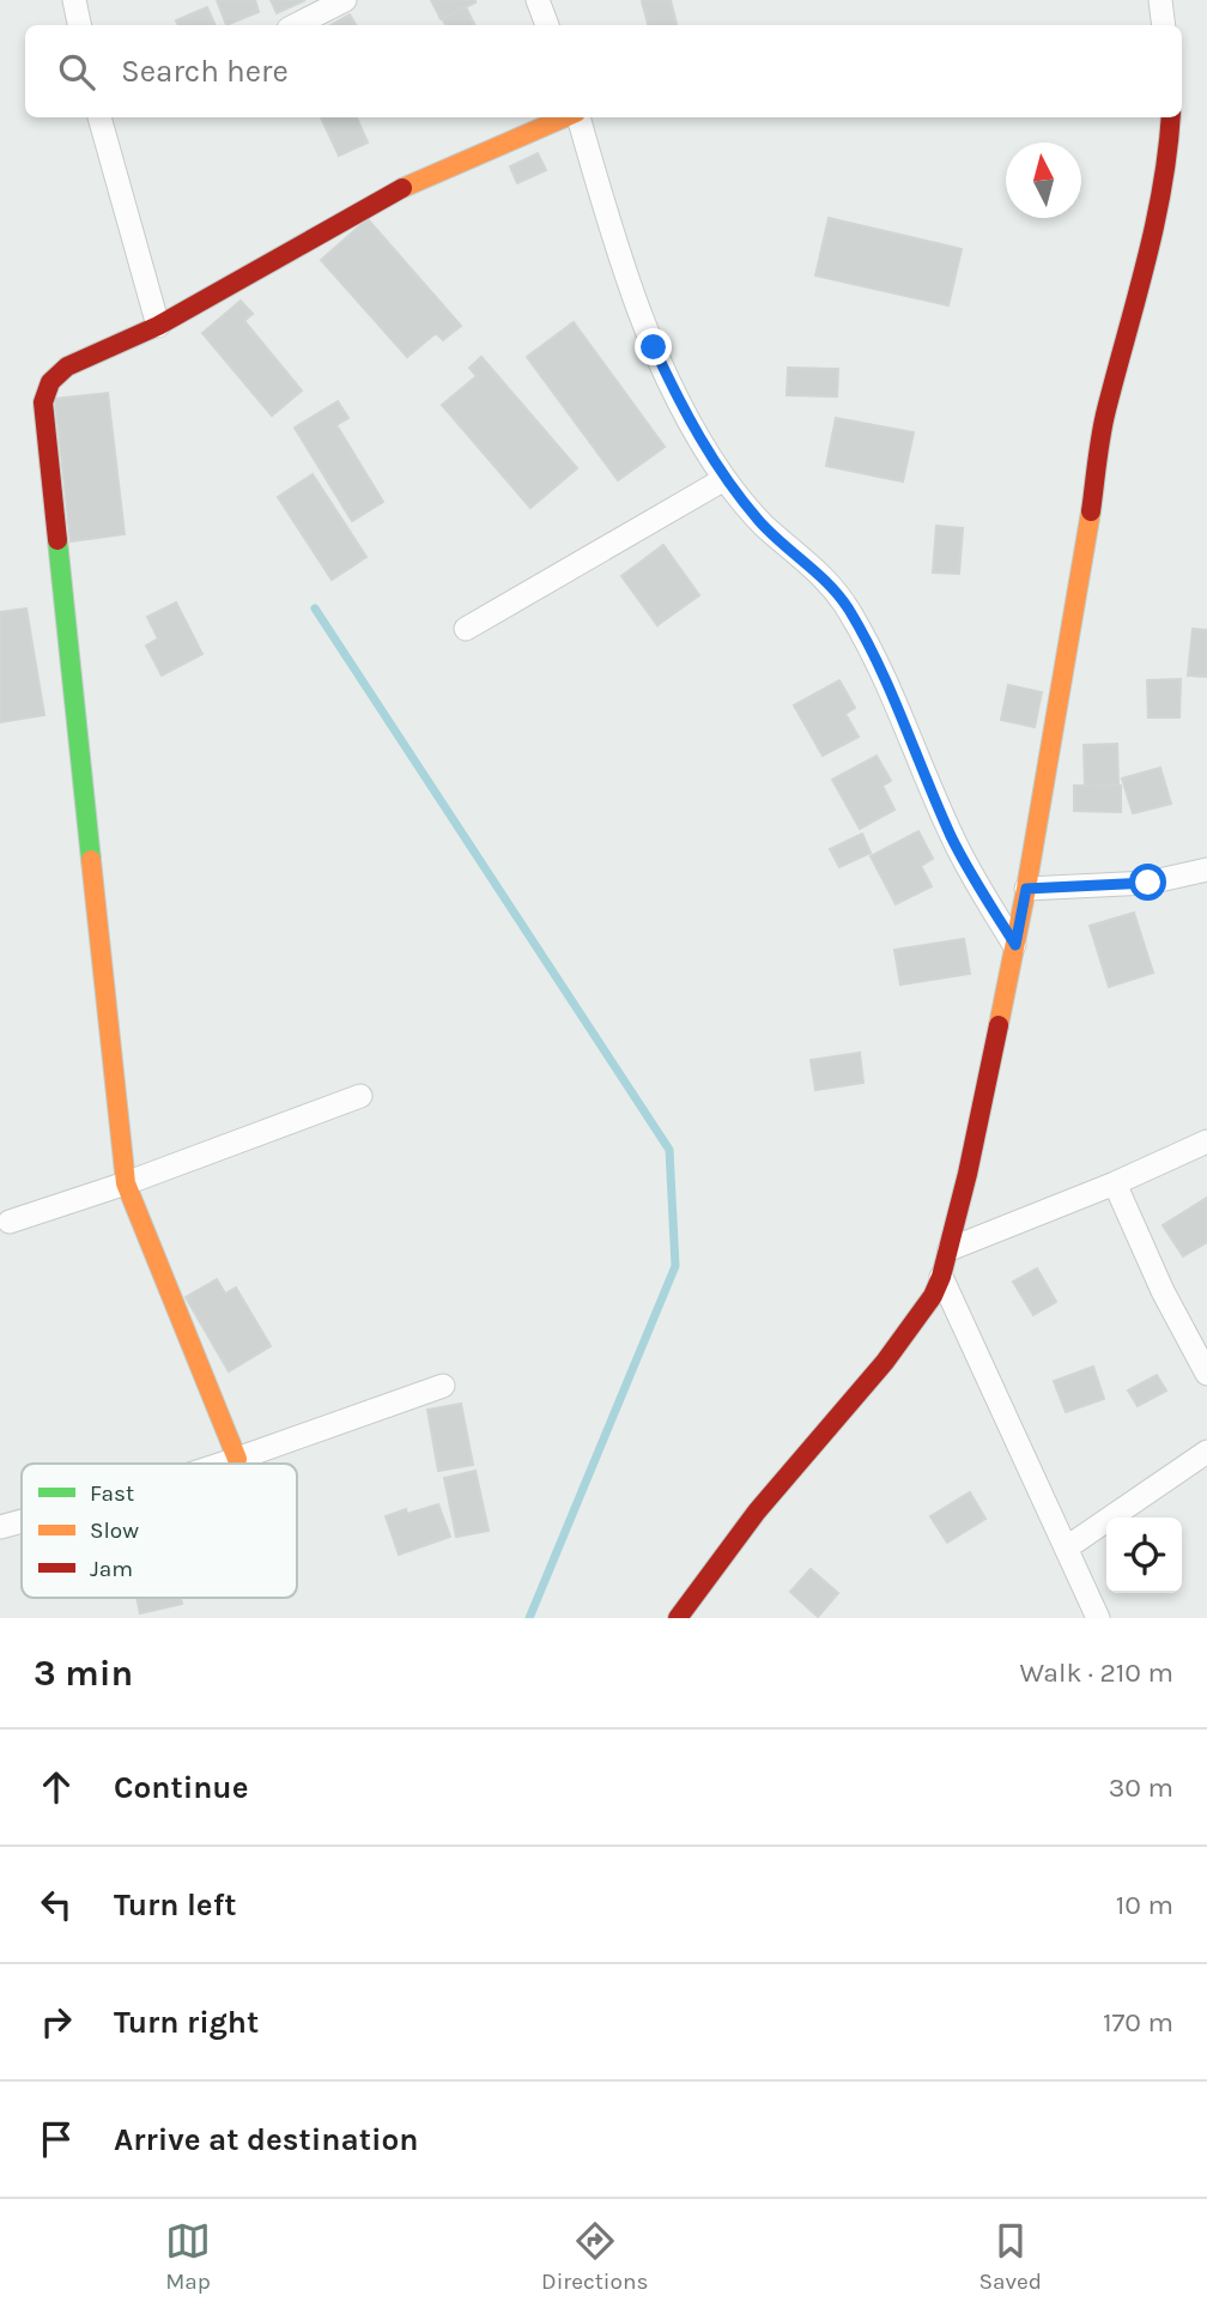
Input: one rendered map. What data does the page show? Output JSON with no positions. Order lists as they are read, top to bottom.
{
  "legend": ["Fast", "Slow", "Jam"],
  "north": "top",
  "page": {
    "search": "Search here",
    "heading": ["3 min", "Walk · 210 m"],
    "list": [
      ["Continue", "30 m"],
      ["Turn left", "10 m"],
      ["Turn right", "170 m"],
      "Arrive at destination"
    ],
    "nav": ["Map", "Directions", "Saved"]
  }
}
